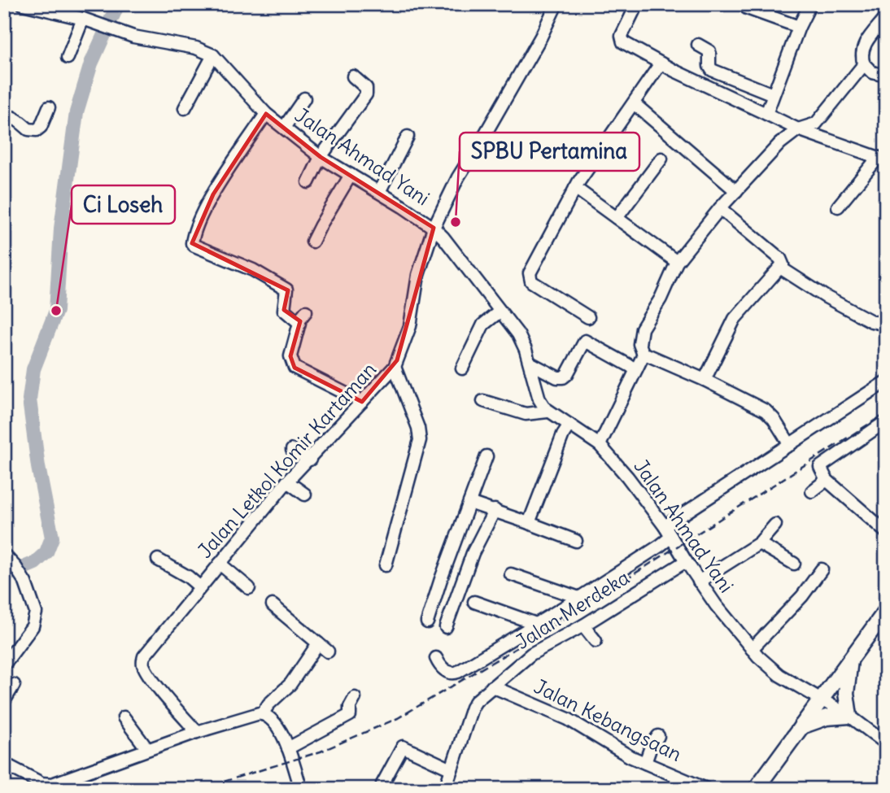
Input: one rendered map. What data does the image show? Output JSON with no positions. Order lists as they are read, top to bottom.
{
  "streets": {
    "street": [
      "Jalan Ahmad Yani",
      "Jalan Letkol Komir Kartaman",
      "Jalan Merdeka",
      "Jalan Kebangsaan"
    ]
  },
  "crossings": [
    ["Jalan Ahmad Yani", "Jalan Letkol Komir Kartaman"],
    ["Jalan Ahmad Yani", "Jalan Merdeka"],
    ["Jalan Merdeka", "Jalan Kebangsaan"]
  ],
  "places": ["SPBU Pertamina", "Ci Loseh"]
}
